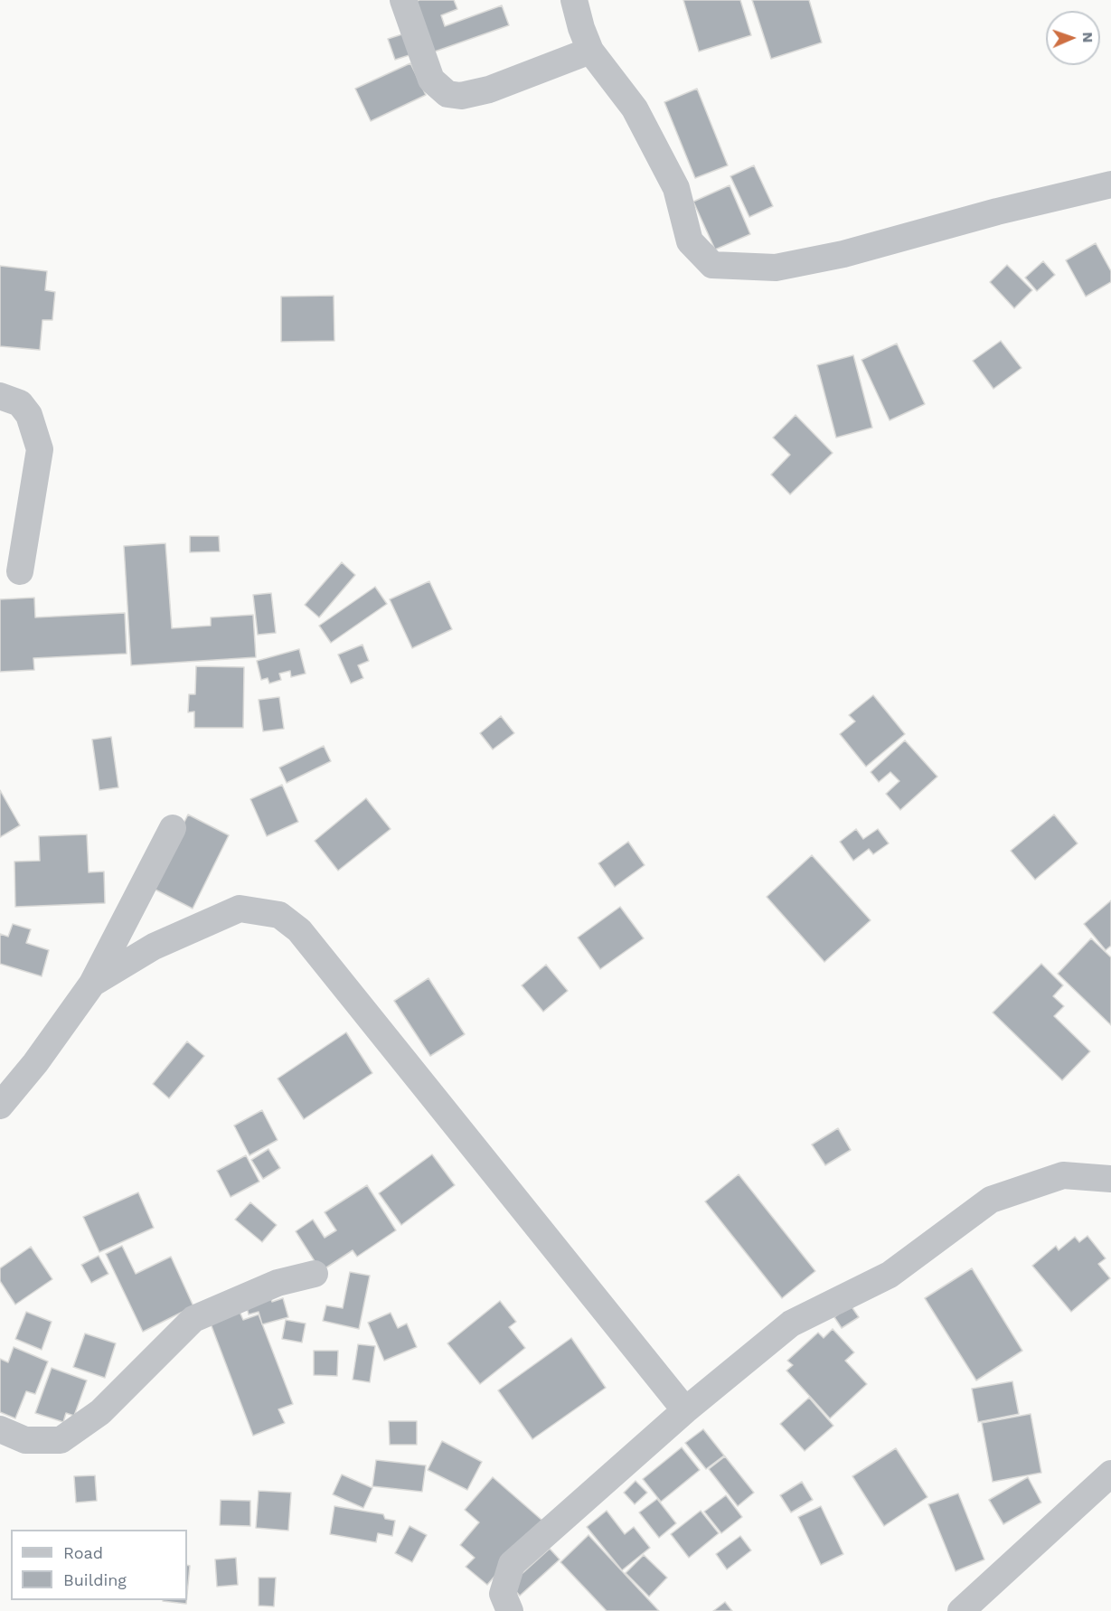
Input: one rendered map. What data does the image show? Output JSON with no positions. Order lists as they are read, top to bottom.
{
  "legend": ["Road", "Building"],
  "north": "right"
}
